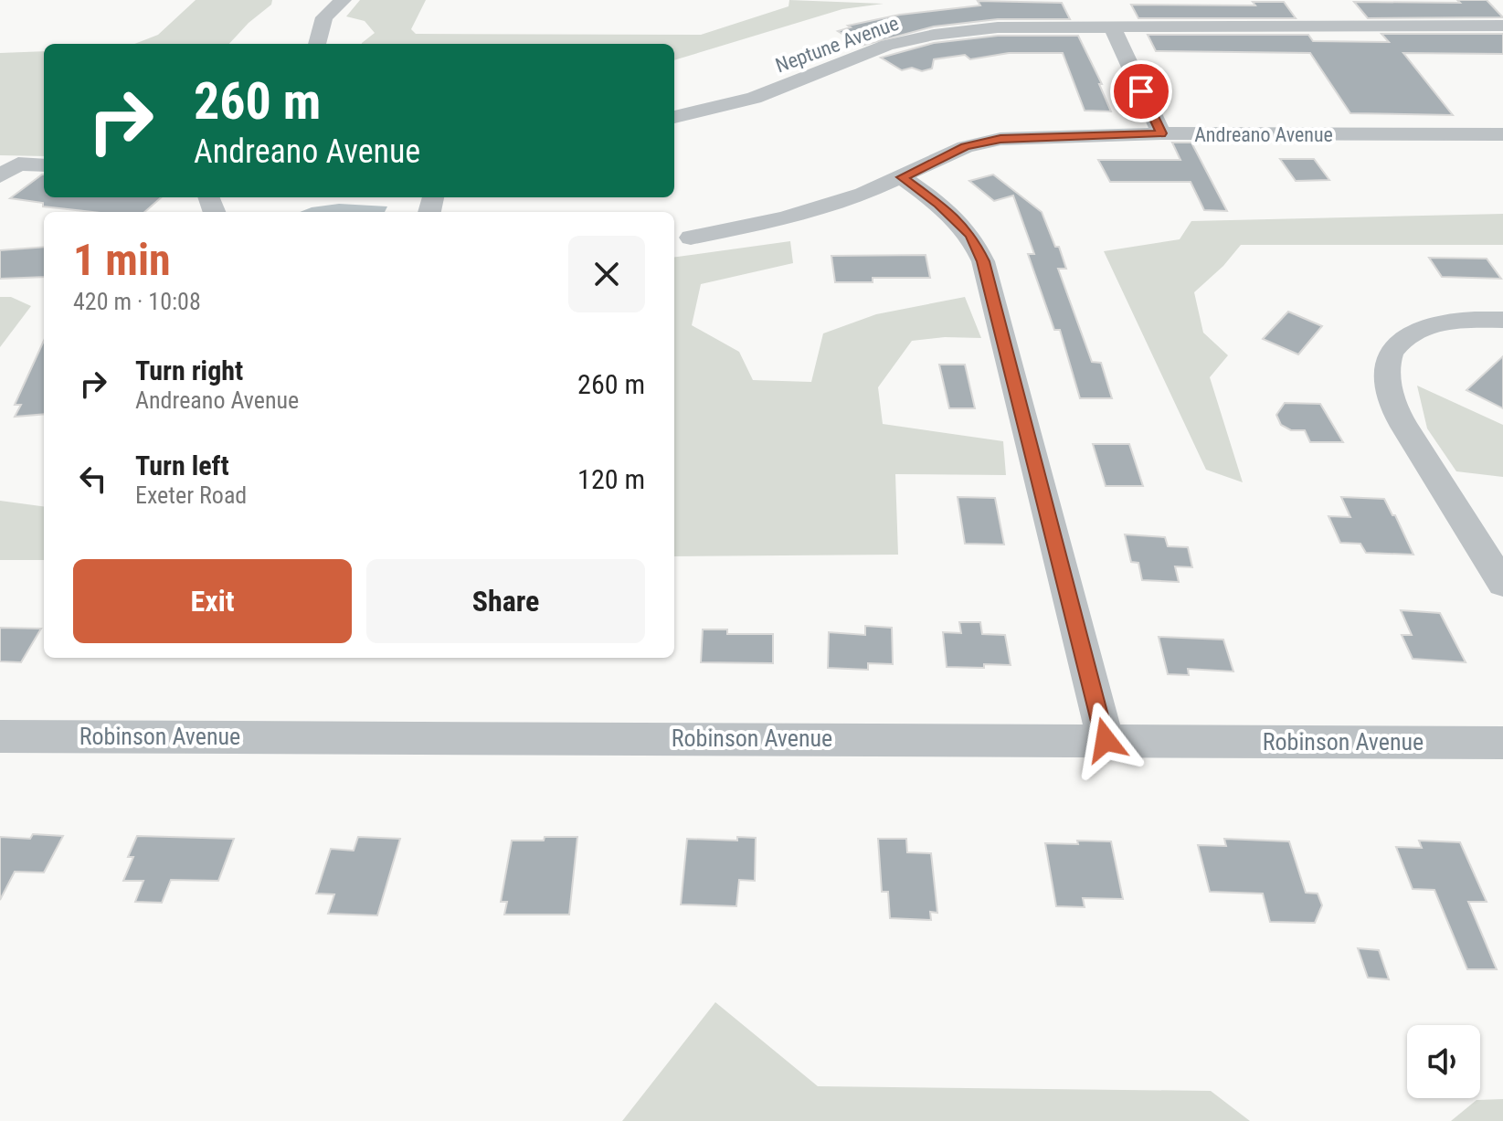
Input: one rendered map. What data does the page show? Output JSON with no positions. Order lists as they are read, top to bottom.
{
  "streets": {
    "street": ["Neptune Avenue", "Andreano Avenue", "Robinson Avenue"]
  },
  "page": {
    "turn": ["260 m", "Andreano Avenue"],
    "heading": ["1 min", "420 m · 10:08"],
    "list": [
      {
        "name": "Turn right",
        "note": "Andreano Avenue",
        "value": "260 m"
      },
      {
        "name": "Turn left",
        "note": "Exeter Road",
        "value": "120 m"
      }
    ],
    "buttons": ["Exit", "Share"]
  }
}
